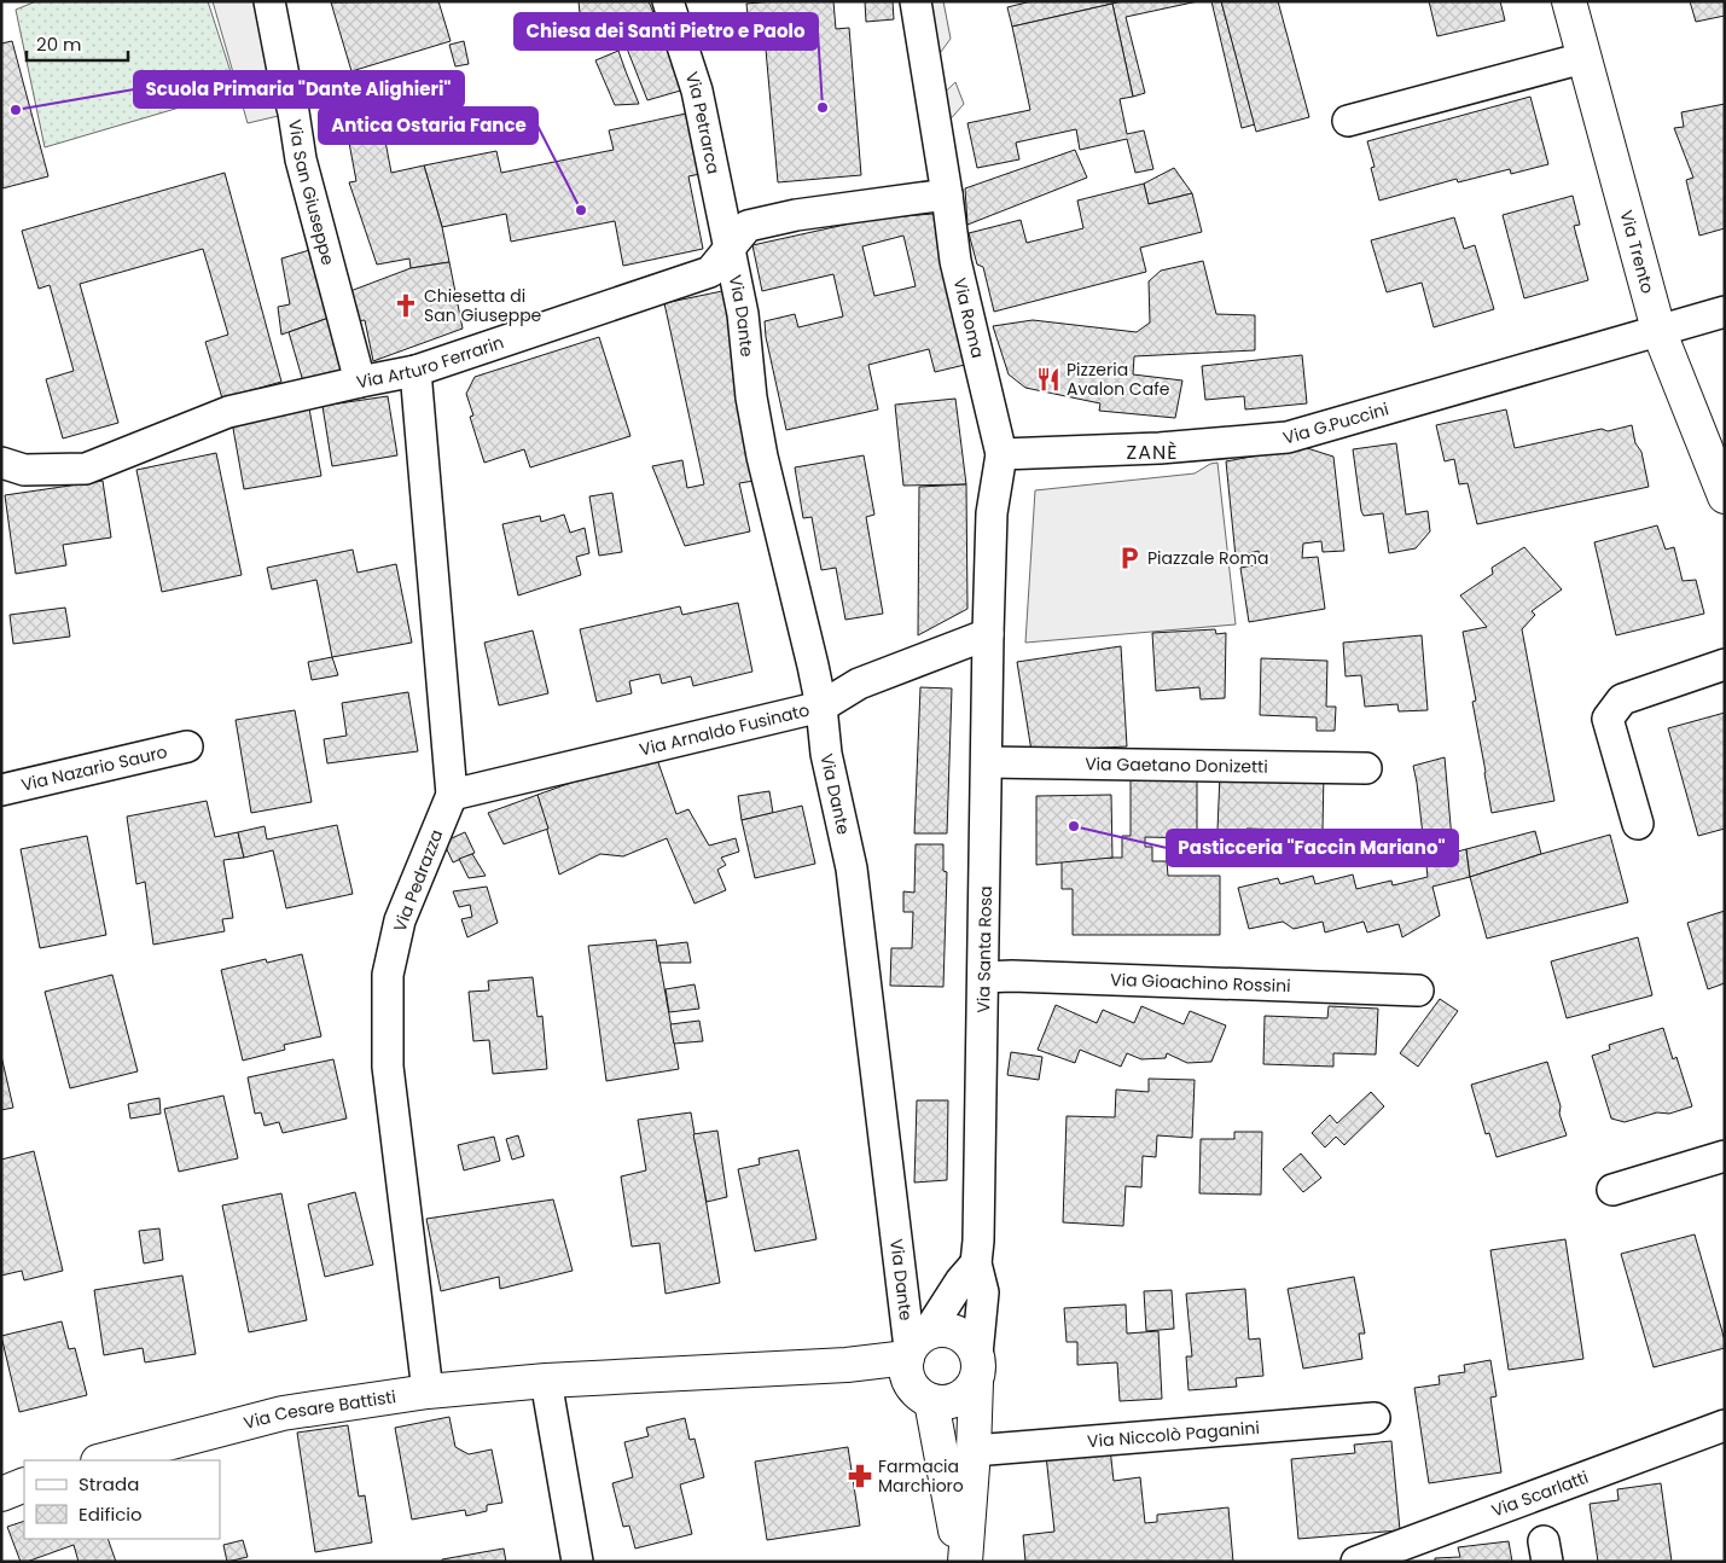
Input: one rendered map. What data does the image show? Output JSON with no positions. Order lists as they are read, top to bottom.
{
  "streets": {
    "street": [
      "Via Petrarca",
      "Via San Giuseppe",
      "Via Trento",
      "Via Dante",
      "Via Roma",
      "Via Arturo Ferrarin",
      "Via G.Puccini",
      "Via Arnaldo Fusinato",
      "Via Gaetano Donizetti",
      "Via Nazario Sauro",
      "Via Pedrazza",
      "Via Santa Rosa",
      "Via Gioachino Rossini",
      "Via Cesare Battisti",
      "Via Niccolò Paganini",
      "Via Scarlatti"
    ]
  },
  "crossings": [
    ["Via Petrarca", "Via Dante"],
    ["Via Petrarca", "Via Arturo Ferrarin"],
    ["Via San Giuseppe", "Via Arturo Ferrarin"],
    ["Via Trento", "Via G.Puccini"],
    ["Via Dante", "Via Arturo Ferrarin"],
    ["Via Dante", "Via Arnaldo Fusinato"],
    ["Via Dante", "Via Santa Rosa"],
    ["Via Dante", "Via Cesare Battisti"],
    ["Via Roma", "Via Arturo Ferrarin"],
    ["Via Roma", "Via G.Puccini"],
    ["Via Roma", "Via Arnaldo Fusinato"],
    ["Via Roma", "Via Santa Rosa"],
    ["Via Arturo Ferrarin", "Via Pedrazza"],
    ["Via Arnaldo Fusinato", "Via Pedrazza"],
    ["Via Arnaldo Fusinato", "Via Santa Rosa"],
    ["Via Gaetano Donizetti", "Via Santa Rosa"],
    ["Via Pedrazza", "Via Cesare Battisti"],
    ["Via Santa Rosa", "Via Gioachino Rossini"],
    ["Via Santa Rosa", "Via Cesare Battisti"],
    ["Via Santa Rosa", "Via Niccolò Paganini"]
  ],
  "districts": ["ZANÈ"],
  "places": {
    "other": [
      "Chiesa dei Santi Pietro e Paolo",
      "Scuola Primaria \"Dante Alighieri\"",
      "Antica Ostaria Fance",
      "Pasticceria \"Faccin Mariano\""
    ],
    "church": ["Chiesetta di San Giuseppe"],
    "restaurant": ["Pizzeria Avalon Cafe"],
    "parking": ["Piazzale Roma"],
    "pharmacy": ["Farmacia Marchioro"]
  },
  "legend": ["Strada", "Edificio"],
  "scale_bar": "20 m"
}
